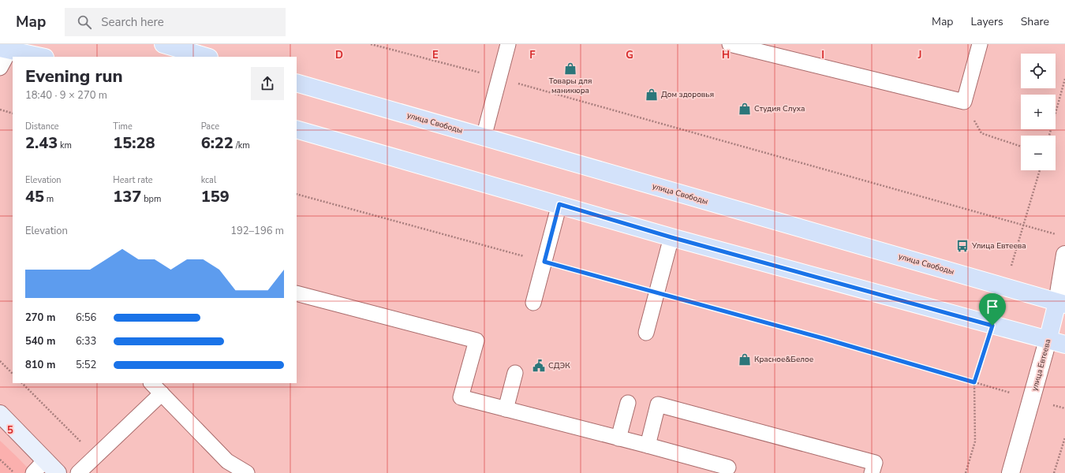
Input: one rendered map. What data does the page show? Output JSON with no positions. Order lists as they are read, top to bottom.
{
  "streets": {
    "main road": ["улица Свободы", "улица Евтеева"]
  },
  "crossings": [
    ["улица Свободы", "улица Евтеева"]
  ],
  "places": {
    "shop": [
      "Товары для маникюра",
      "Дом здоровья",
      "Студия Слуха",
      "Красное&Белое"
    ],
    "bus stop": ["Улица Евтеева"],
    "public building": ["СДЭК"]
  },
  "page": {
    "header": "Map",
    "search": "Search here",
    "nav": ["Map", "Layers", "Share"],
    "map_buttons": ["+", "−"],
    "heading": ["Evening run", "18:40 · 9 × 270 m"],
    "stats": [
      ["Distance", "2.43 km"],
      ["Time", "15:28"],
      ["Pace", "6:22 /km"],
      ["Elevation", "45 m"],
      ["Heart rate", "137 bpm"],
      ["kcal", "159"]
    ],
    "chart": ["Elevation", "192–196 m"],
    "list": [
      {
        "name": "270 m",
        "note": "6:56"
      },
      {
        "name": "540 m",
        "note": "6:33"
      },
      {
        "name": "810 m",
        "note": "5:52"
      }
    ]
  },
  "grid": {
    "columns": [
      "D",
      "E",
      "F",
      "G",
      "H",
      "I",
      "J"
    ],
    "rows": ["5"]
  }
}
